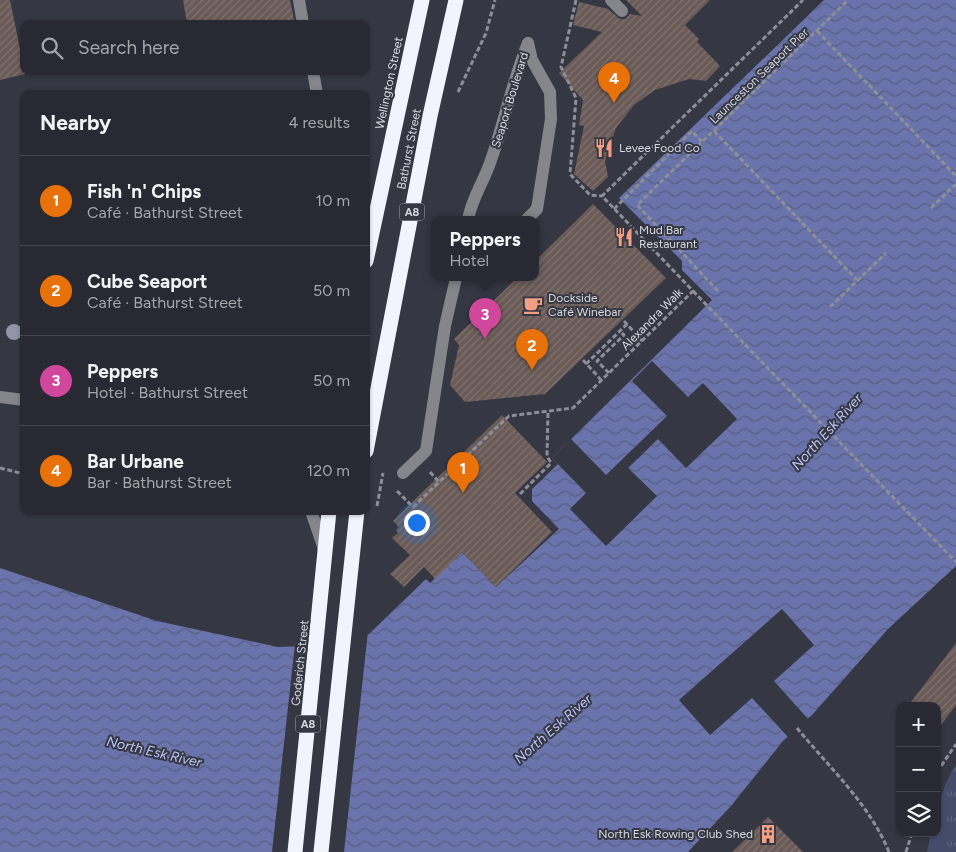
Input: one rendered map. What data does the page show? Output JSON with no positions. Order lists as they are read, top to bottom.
{
  "streets": {
    "highway": [
      "Wellington Street",
      "Bathurst Street",
      "A8",
      "Goderich Street"
    ],
    "street": ["Seaport Boulevard"],
    "path": ["Launceston Seaport Pier", "Alexandra Walk"]
  },
  "crossings": [
    ["A8", "Goderich Street"]
  ],
  "water": ["North Esk River"],
  "places": {
    "restaurant": ["Levee Food Co", "Mud Bar Restaurant"],
    "cafe": ["Dockside Café Winebar"],
    "building": ["North Esk Rowing Club Shed"]
  },
  "page": {
    "search": "Search here",
    "pins": [
      "4",
      "3",
      "2",
      "1"
    ],
    "heading": ["Nearby", "4 results"],
    "list": [
      {
        "mark": "1",
        "name": "Fish 'n' Chips",
        "note": "Café · Bathurst Street",
        "value": "10 m"
      },
      {
        "mark": "2",
        "name": "Cube Seaport",
        "note": "Café · Bathurst Street",
        "value": "50 m"
      },
      {
        "mark": "3",
        "name": "Peppers",
        "note": "Hotel · Bathurst Street",
        "value": "50 m"
      },
      {
        "mark": "4",
        "name": "Bar Urbane",
        "note": "Bar · Bathurst Street",
        "value": "120 m"
      }
    ],
    "popup": ["Peppers", "Hotel"],
    "map_buttons": ["+", "−"]
  }
}
